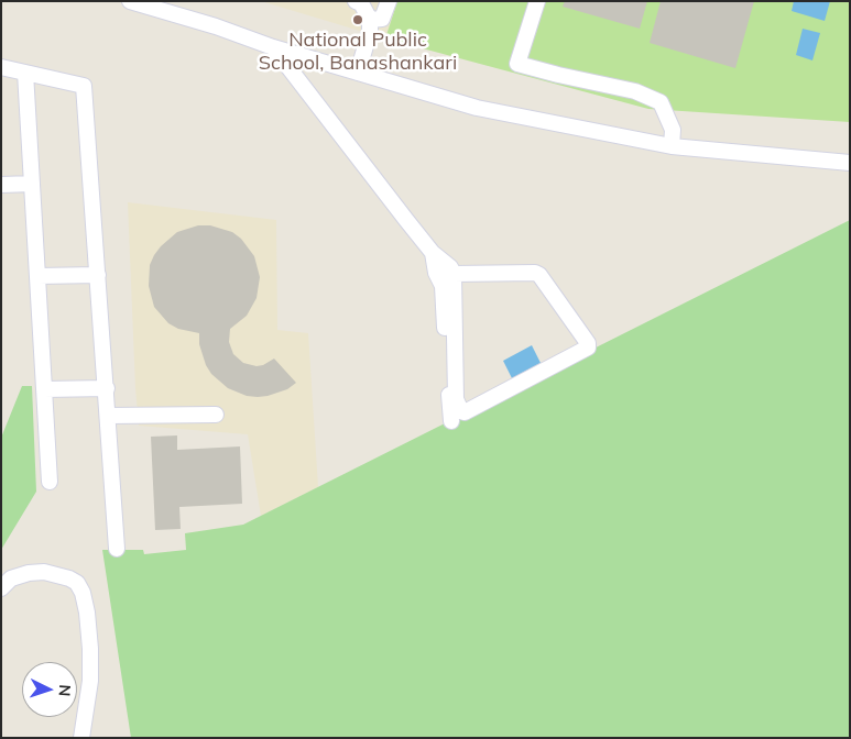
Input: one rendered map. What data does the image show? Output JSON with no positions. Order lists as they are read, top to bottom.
{
  "places": ["National Public School, Banashankari"],
  "north": "right"
}
